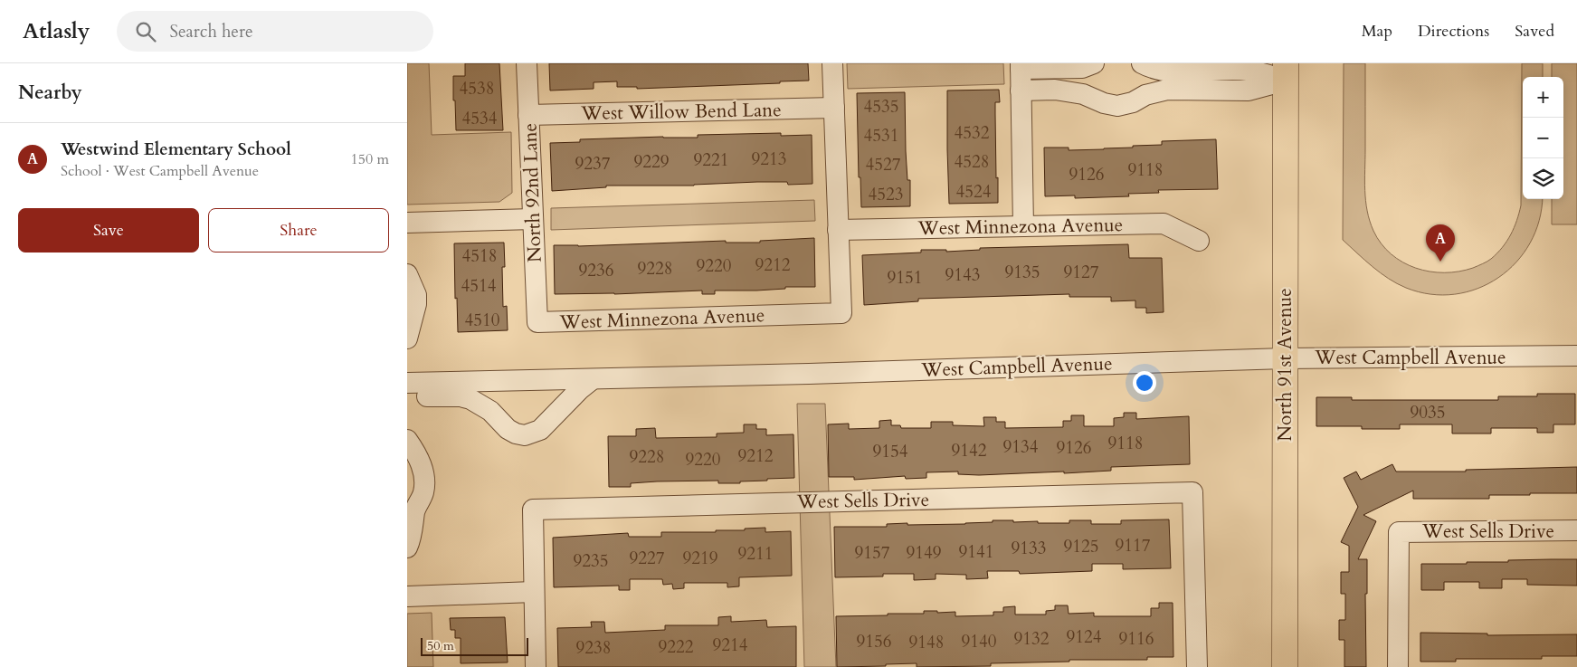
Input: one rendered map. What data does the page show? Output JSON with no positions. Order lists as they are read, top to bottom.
{
  "streets": {
    "main road": ["North 91st Avenue"],
    "street": [
      "West Willow Bend Lane",
      "North 92nd Lane",
      "West Minnezona Avenue",
      "West Campbell Avenue",
      "West Sells Drive"
    ]
  },
  "crossings": [
    ["West Willow Bend Lane", "North 92nd Lane"],
    ["North 92nd Lane", "West Minnezona Avenue"],
    ["West Campbell Avenue", "North 91st Avenue"]
  ],
  "house_numbers": [
    "4538",
    "4535",
    "4534",
    "4532",
    "4531",
    "9213",
    "9221",
    "9229",
    "4528",
    "9237",
    "4527",
    "9118",
    "9126",
    "4524",
    "4523",
    "4518",
    "9212",
    "9220",
    "9228",
    "9236",
    "9135",
    "9127",
    "9143",
    "9151",
    "4514",
    "4510",
    "9035",
    "9118",
    "9134",
    "9126",
    "9142",
    "9154",
    "9212",
    "9228",
    "9220",
    "9117",
    "9125",
    "9133",
    "9141",
    "9157",
    "9149",
    "9211",
    "9227",
    "9219",
    "9235",
    "9124",
    "9132",
    "9116",
    "9156",
    "9140",
    "9148",
    "9214",
    "9222",
    "9238"
  ],
  "scale_bar": "50 m",
  "page": {
    "header": "Atlasly",
    "search": "Search here",
    "nav": ["Map", "Directions", "Saved"],
    "heading": "Nearby",
    "map_buttons": ["+", "−"],
    "list": [
      {
        "mark": "A",
        "name": "Westwind Elementary School",
        "note": "School · West Campbell Avenue",
        "value": "150 m"
      }
    ],
    "buttons": ["Save", "Share"],
    "pins": "A",
    "scale": "50 m"
  }
}
